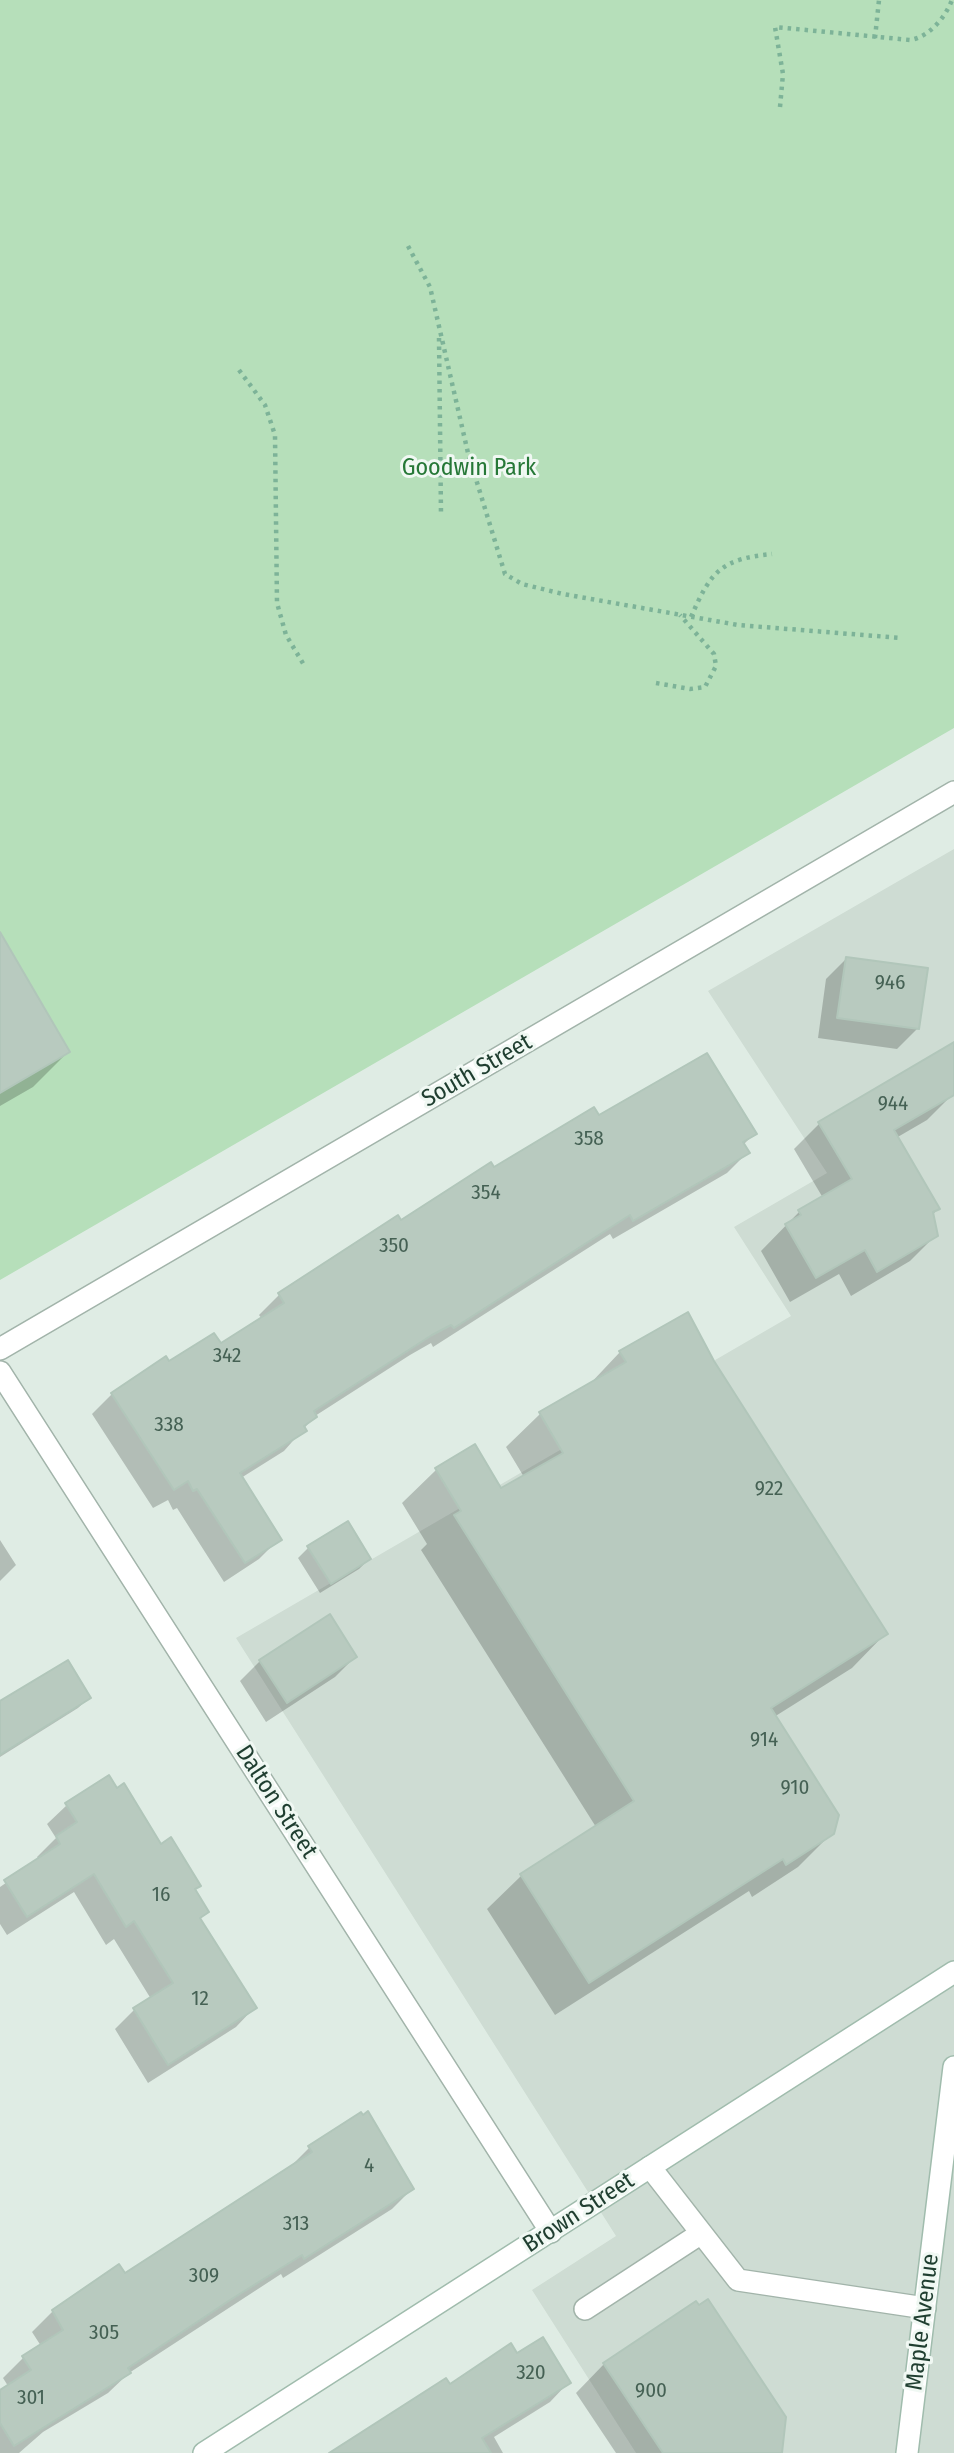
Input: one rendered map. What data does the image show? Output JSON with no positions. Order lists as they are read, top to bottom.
{
  "streets": {
    "street": [
      "South Street",
      "Dalton Street",
      "Brown Street",
      "Maple Avenue"
    ]
  },
  "crossings": [
    ["Dalton Street", "Brown Street"]
  ],
  "parks": ["Goodwin Park"],
  "house_numbers": [
    "946",
    "944",
    "358",
    "354",
    "350",
    "342",
    "338",
    "922",
    "914",
    "910",
    "16",
    "12",
    "4",
    "313",
    "309",
    "305",
    "320",
    "900",
    "301"
  ]
}
